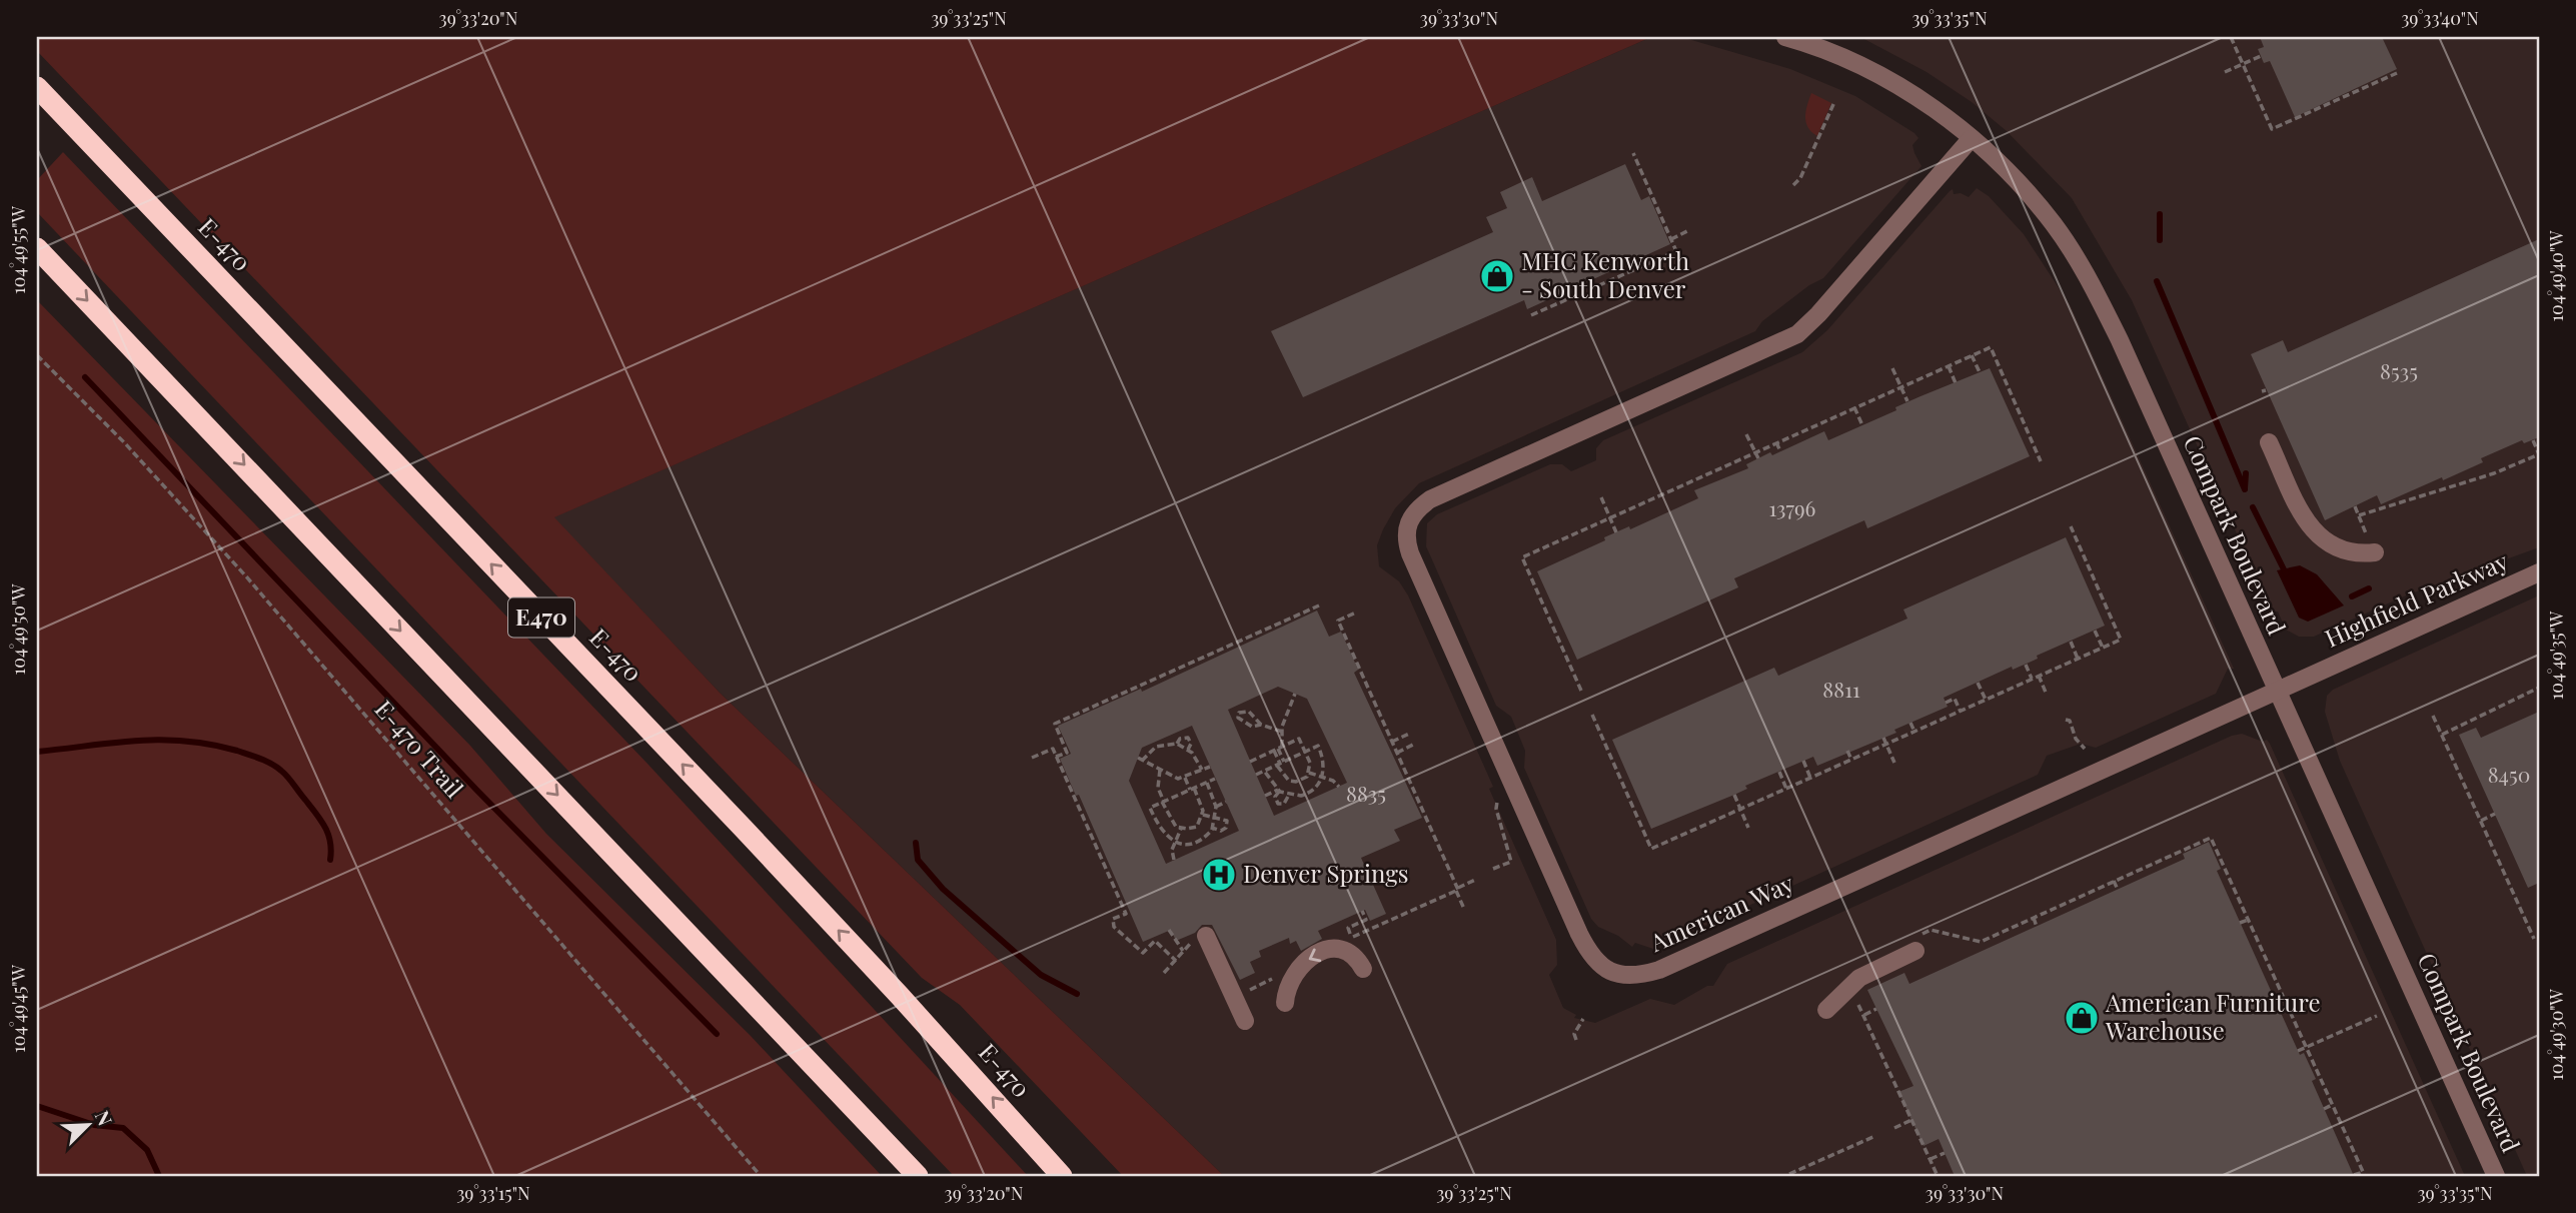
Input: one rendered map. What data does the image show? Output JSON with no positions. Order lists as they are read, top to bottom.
{
  "streets": {
    "highway": ["E-470", "E470"],
    "street": ["Compark Boulevard", "Highfield Parkway", "American Way"],
    "path": ["E-470 Trail"]
  },
  "crossings": [
    ["Compark Boulevard", "Highfield Parkway"],
    ["Compark Boulevard", "American Way"],
    ["Highfield Parkway", "American Way"]
  ],
  "places": {
    "shop": ["MHC Kenworth - South Denver", "American Furniture Warehouse"],
    "hospital": ["Denver Springs"]
  },
  "house_numbers": [
    "8535",
    "13796",
    "8811",
    "8450",
    "8835"
  ],
  "north": "top right",
  "coordinates": [
    "39°33'20\"N",
    "39°33'25\"N",
    "39°33'30\"N",
    "39°33'35\"N",
    "39°33'40\"N",
    "104°49'55\"W",
    "104°49'40\"W",
    "104°49'50\"W",
    "104°49'35\"W",
    "104°49'45\"W",
    "104°49'30\"W",
    "39°33'15\"N"
  ]
}
